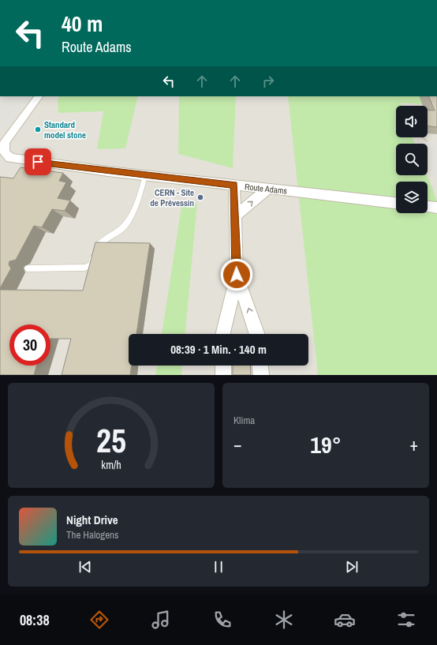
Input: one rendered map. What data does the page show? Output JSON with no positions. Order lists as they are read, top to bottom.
{
  "streets": {
    "street": ["Route Adams"]
  },
  "places": ["Standard model stone", "CERN - Site de Prévessin"],
  "page": {
    "turn": ["40 m", "Route Adams"],
    "limit": "30",
    "trip": "08:39 · 1 Min. · 140 m",
    "tile": "Klima",
    "heat": ["−", "19°", "+"],
    "song": ["Night Drive", "The Halogens"],
    "tabs": "08:38",
    "gauge": ["25", "km/h"]
  }
}
